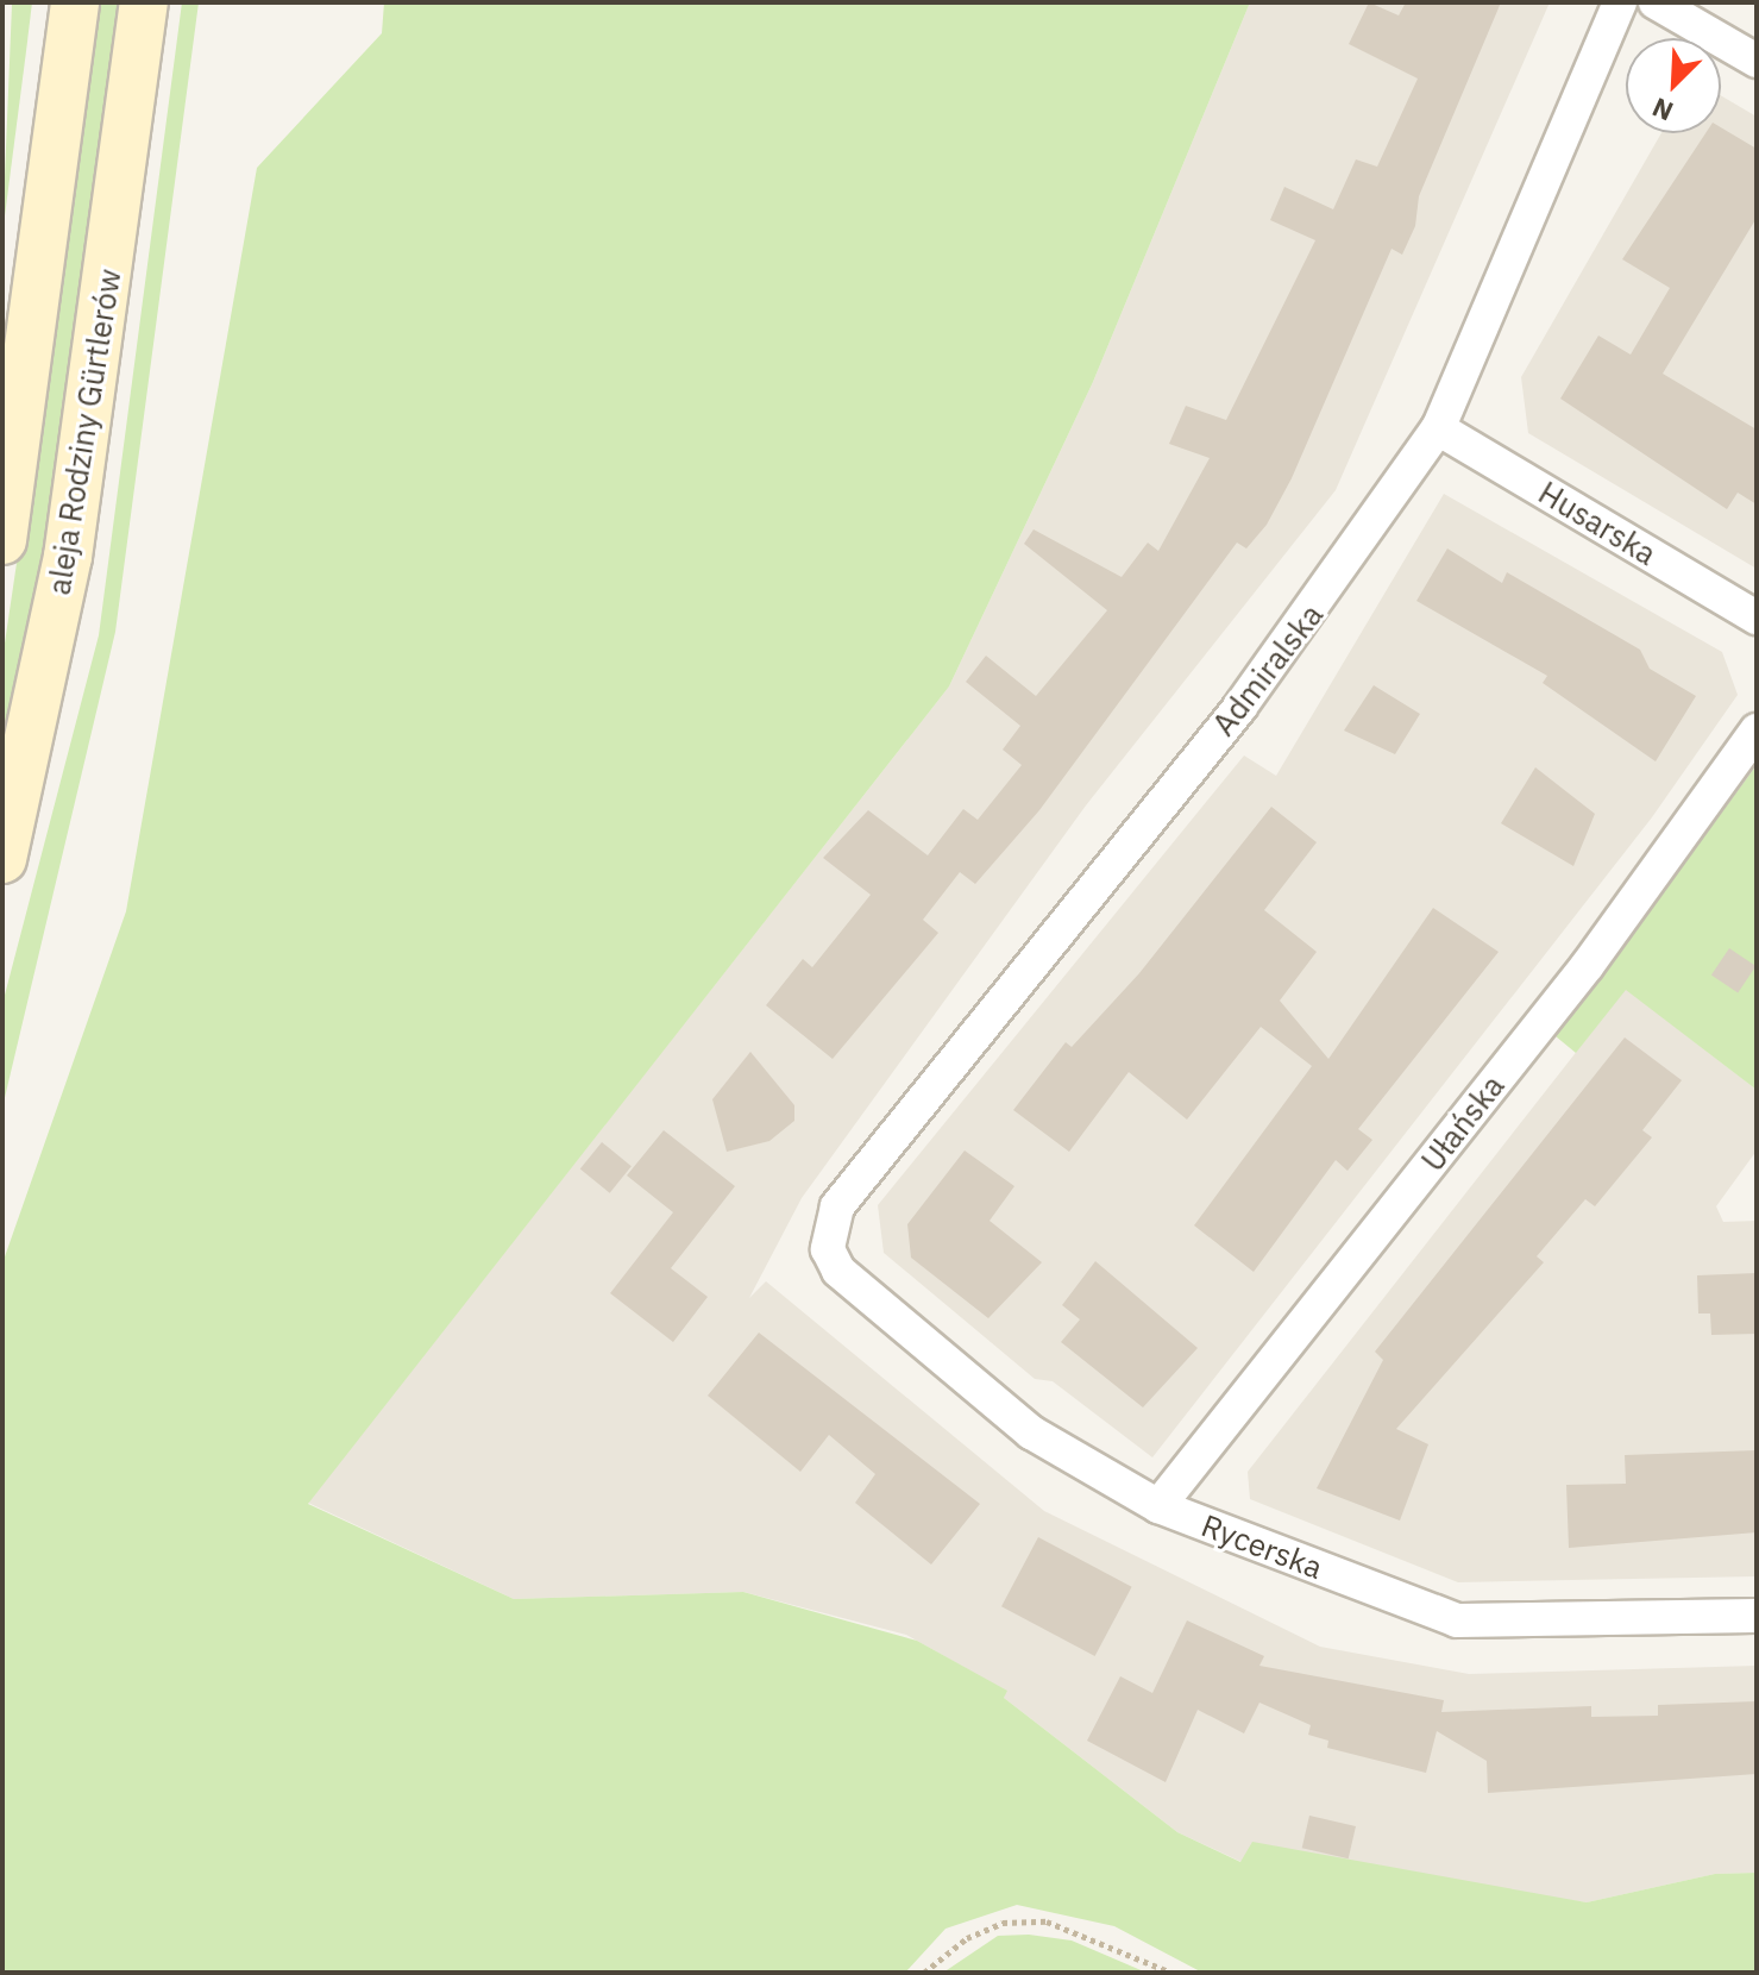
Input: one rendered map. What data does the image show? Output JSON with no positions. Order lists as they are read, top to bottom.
{
  "streets": {
    "main road": ["aleja Rodziny Gürtlerów"],
    "street": [
      "Husarska",
      "Admiralska",
      "Ułańska",
      "Rycerska"
    ]
  },
  "crossings": [
    ["Husarska", "Admiralska"],
    ["Admiralska", "Rycerska"],
    ["Ułańska", "Rycerska"]
  ],
  "north": "bottom left"
}
